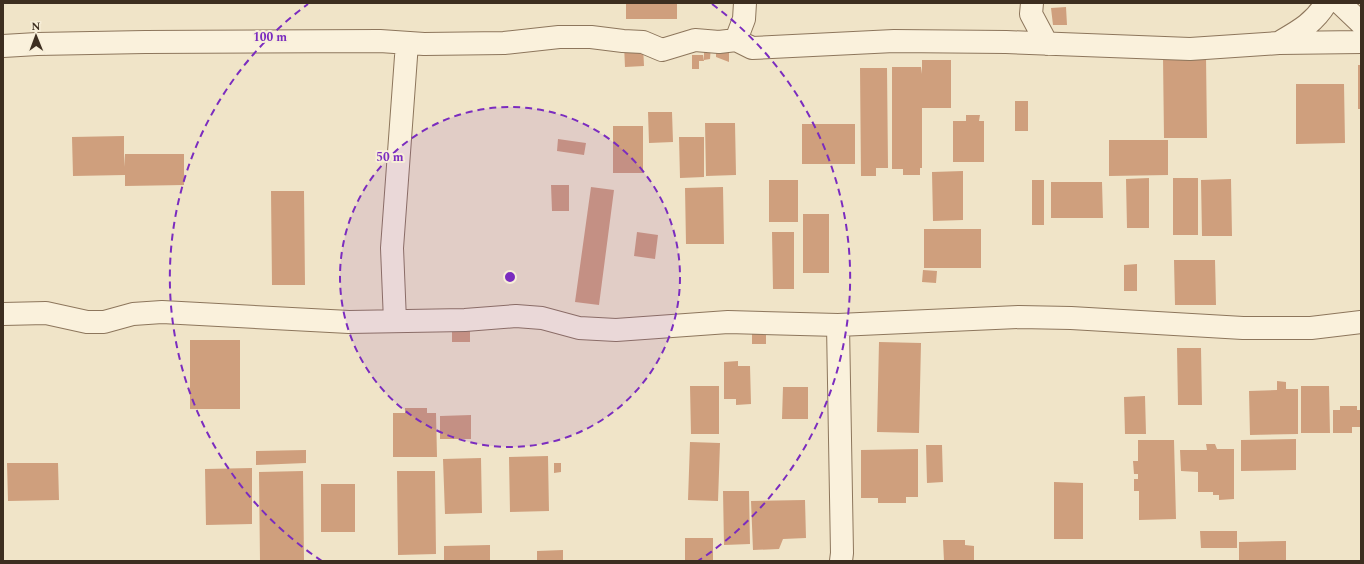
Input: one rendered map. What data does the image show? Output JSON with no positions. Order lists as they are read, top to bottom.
{
  "north": "top",
  "rings": ["100 m", "50 m"]
}
